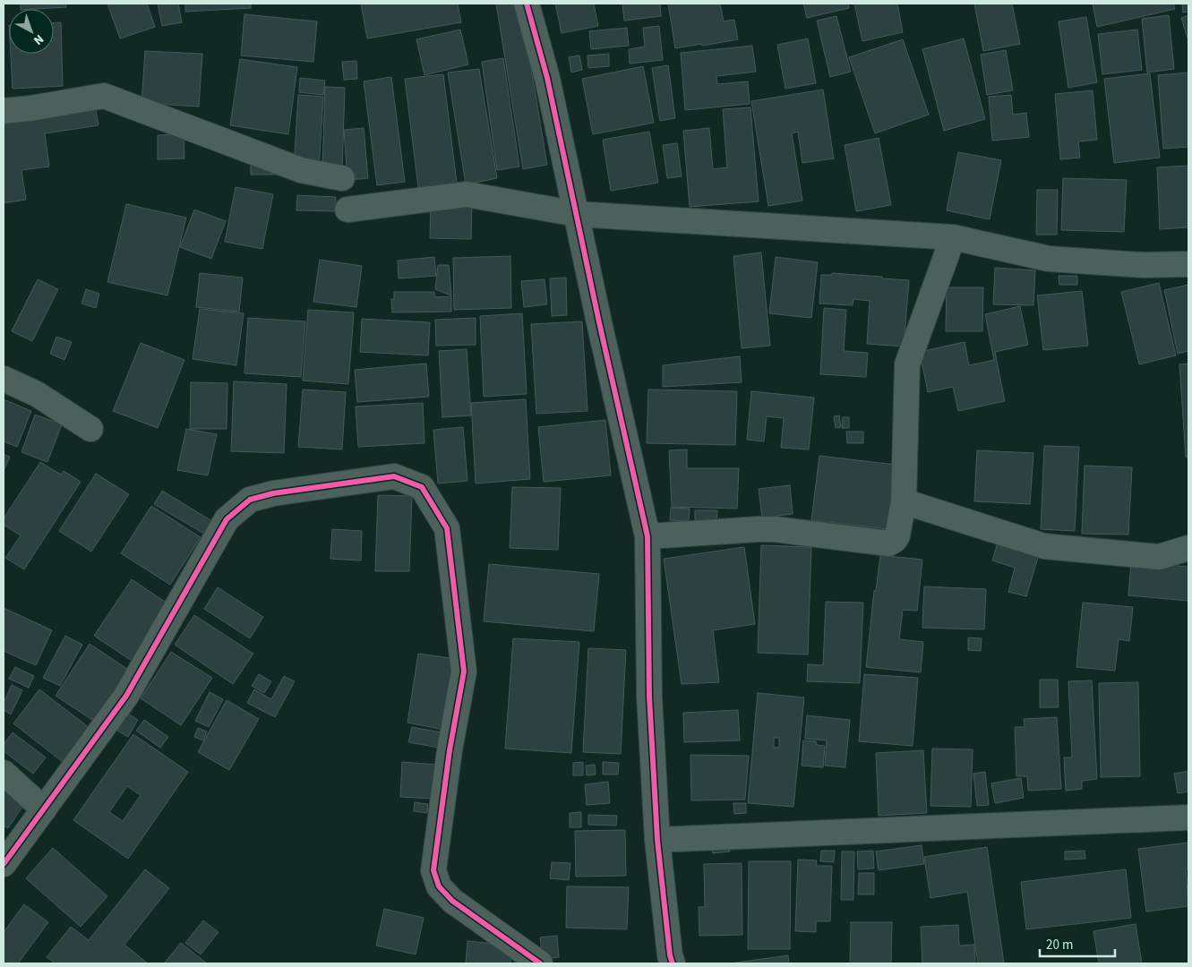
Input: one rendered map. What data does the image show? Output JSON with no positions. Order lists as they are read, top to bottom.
{
  "scale_bar": "20 m",
  "north": "bottom right"
}
